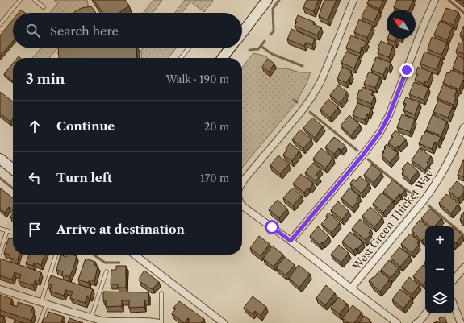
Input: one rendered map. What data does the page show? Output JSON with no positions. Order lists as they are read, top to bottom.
{
  "streets": {
    "street": ["West Green Thicket Way"]
  },
  "north": "top left",
  "page": {
    "search": "Search here",
    "heading": ["3 min", "Walk · 190 m"],
    "list": [
      ["Continue", "20 m"],
      ["Turn left", "170 m"],
      "Arrive at destination"
    ],
    "map_buttons": ["+", "−"]
  }
}
